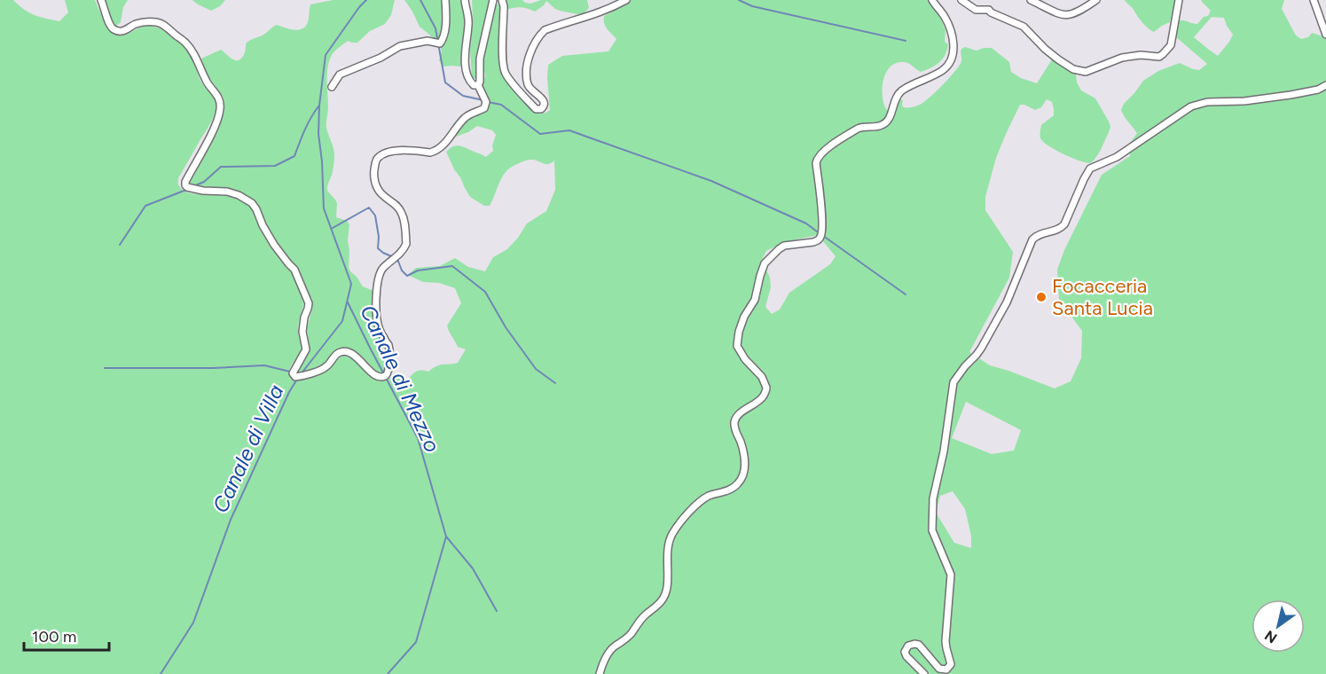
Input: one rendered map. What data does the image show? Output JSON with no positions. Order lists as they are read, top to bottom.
{
  "water": ["Canale di Mezzo", "Canale di Villa"],
  "places": ["Focacceria Santa Lucia"],
  "scale_bar": "100 m",
  "north": "bottom left"
}
